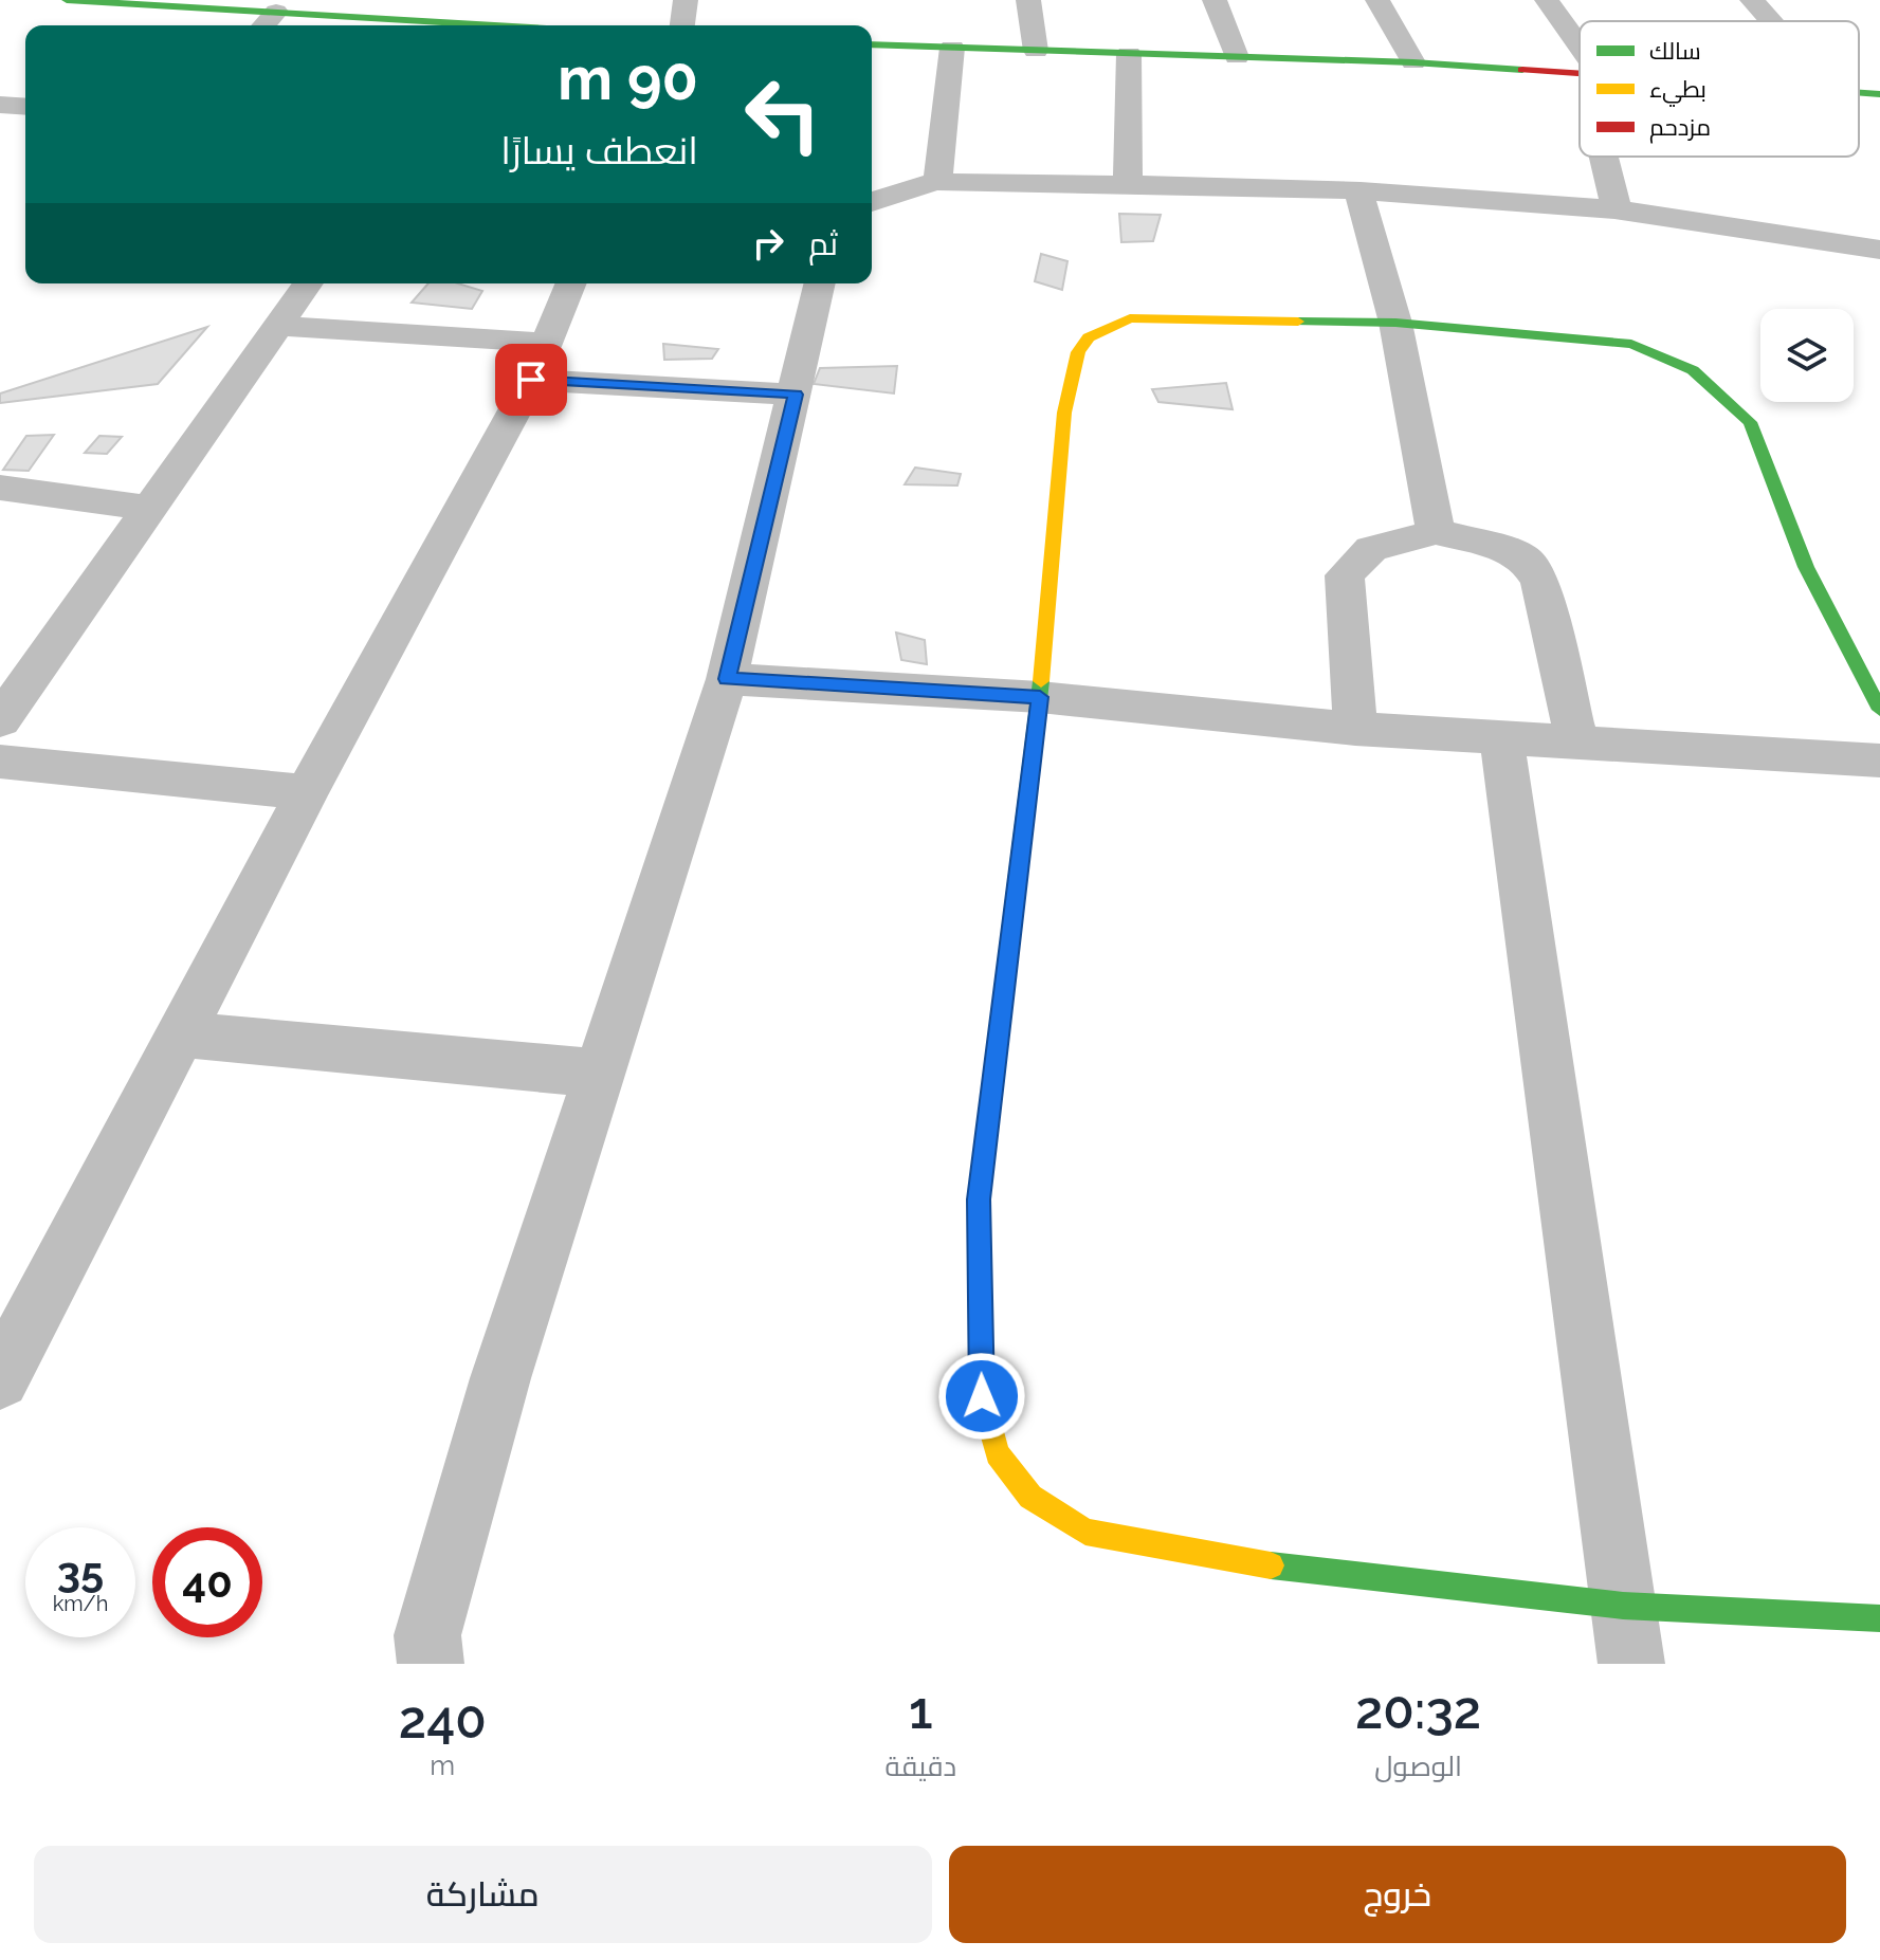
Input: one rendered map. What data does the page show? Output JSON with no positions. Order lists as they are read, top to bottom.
{
  "legend": ["سالك", "بطيء", "مزدحم"],
  "page": {
    "turn": ["90 m", "انعطف يسارًا"],
    "then": "ثم",
    "speed": "35 km/h",
    "limit": "40",
    "eta": [
      "20:32",
      "الوصول",
      "1",
      "دقيقة",
      "240",
      "m"
    ],
    "buttons": ["خروج", "مشاركة"]
  }
}
